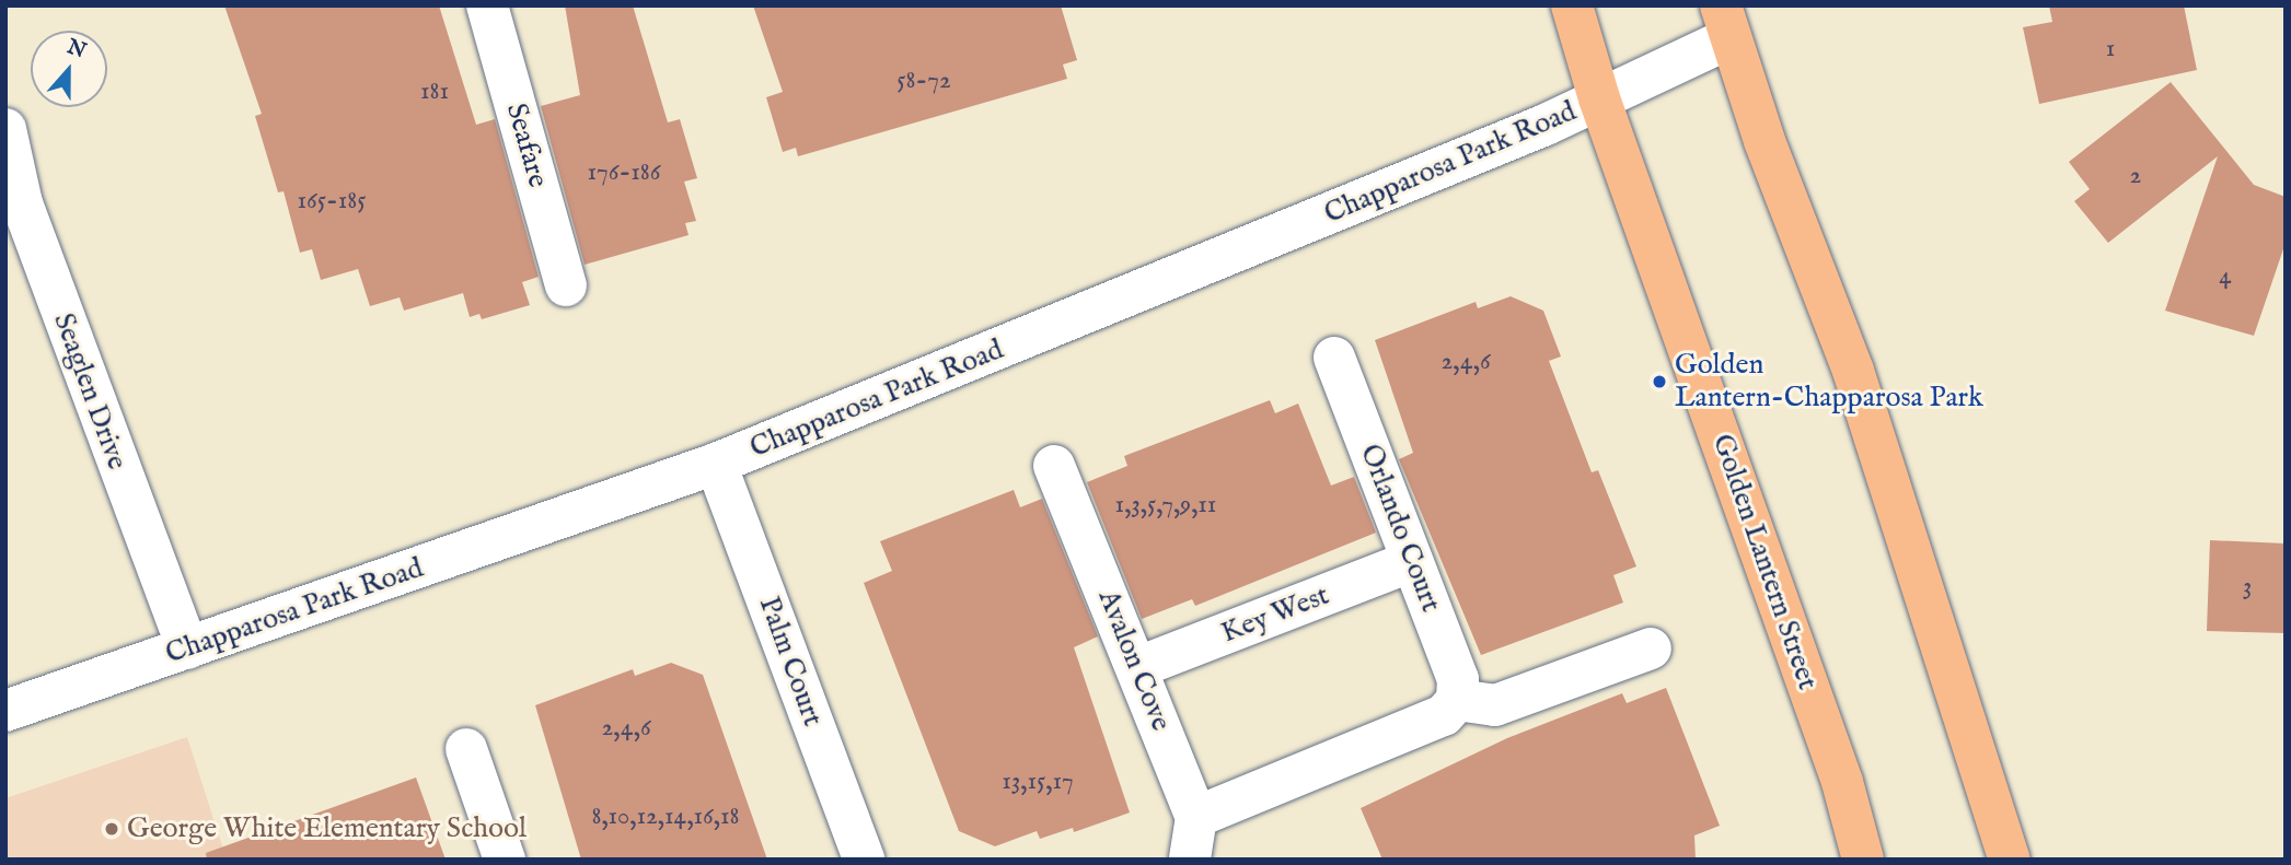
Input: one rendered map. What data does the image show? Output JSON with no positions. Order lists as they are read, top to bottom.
{
  "streets": {
    "main road": ["Golden Lantern Street"],
    "street": [
      "Seafare",
      "Chapparosa Park Road",
      "Seaglen Drive",
      "Orlando Court",
      "Key West",
      "Avalon Cove",
      "Palm Court"
    ]
  },
  "crossings": [
    ["Chapparosa Park Road", "Seaglen Drive"],
    ["Chapparosa Park Road", "Golden Lantern Street"],
    ["Chapparosa Park Road", "Palm Court"],
    ["Orlando Court", "Key West"],
    ["Key West", "Avalon Cove"]
  ],
  "places": ["Golden Lantern-Chapparosa Park", "George White Elementary School"],
  "house_numbers": [
    "1",
    "58-72",
    "181",
    "176-186",
    "2",
    "165-185",
    "4",
    "2,4,6",
    "1,3,5,7,9,11",
    "3",
    "2,4,6",
    "13,15,17",
    "8,10,12,14,16,18"
  ],
  "north": "top"
}
